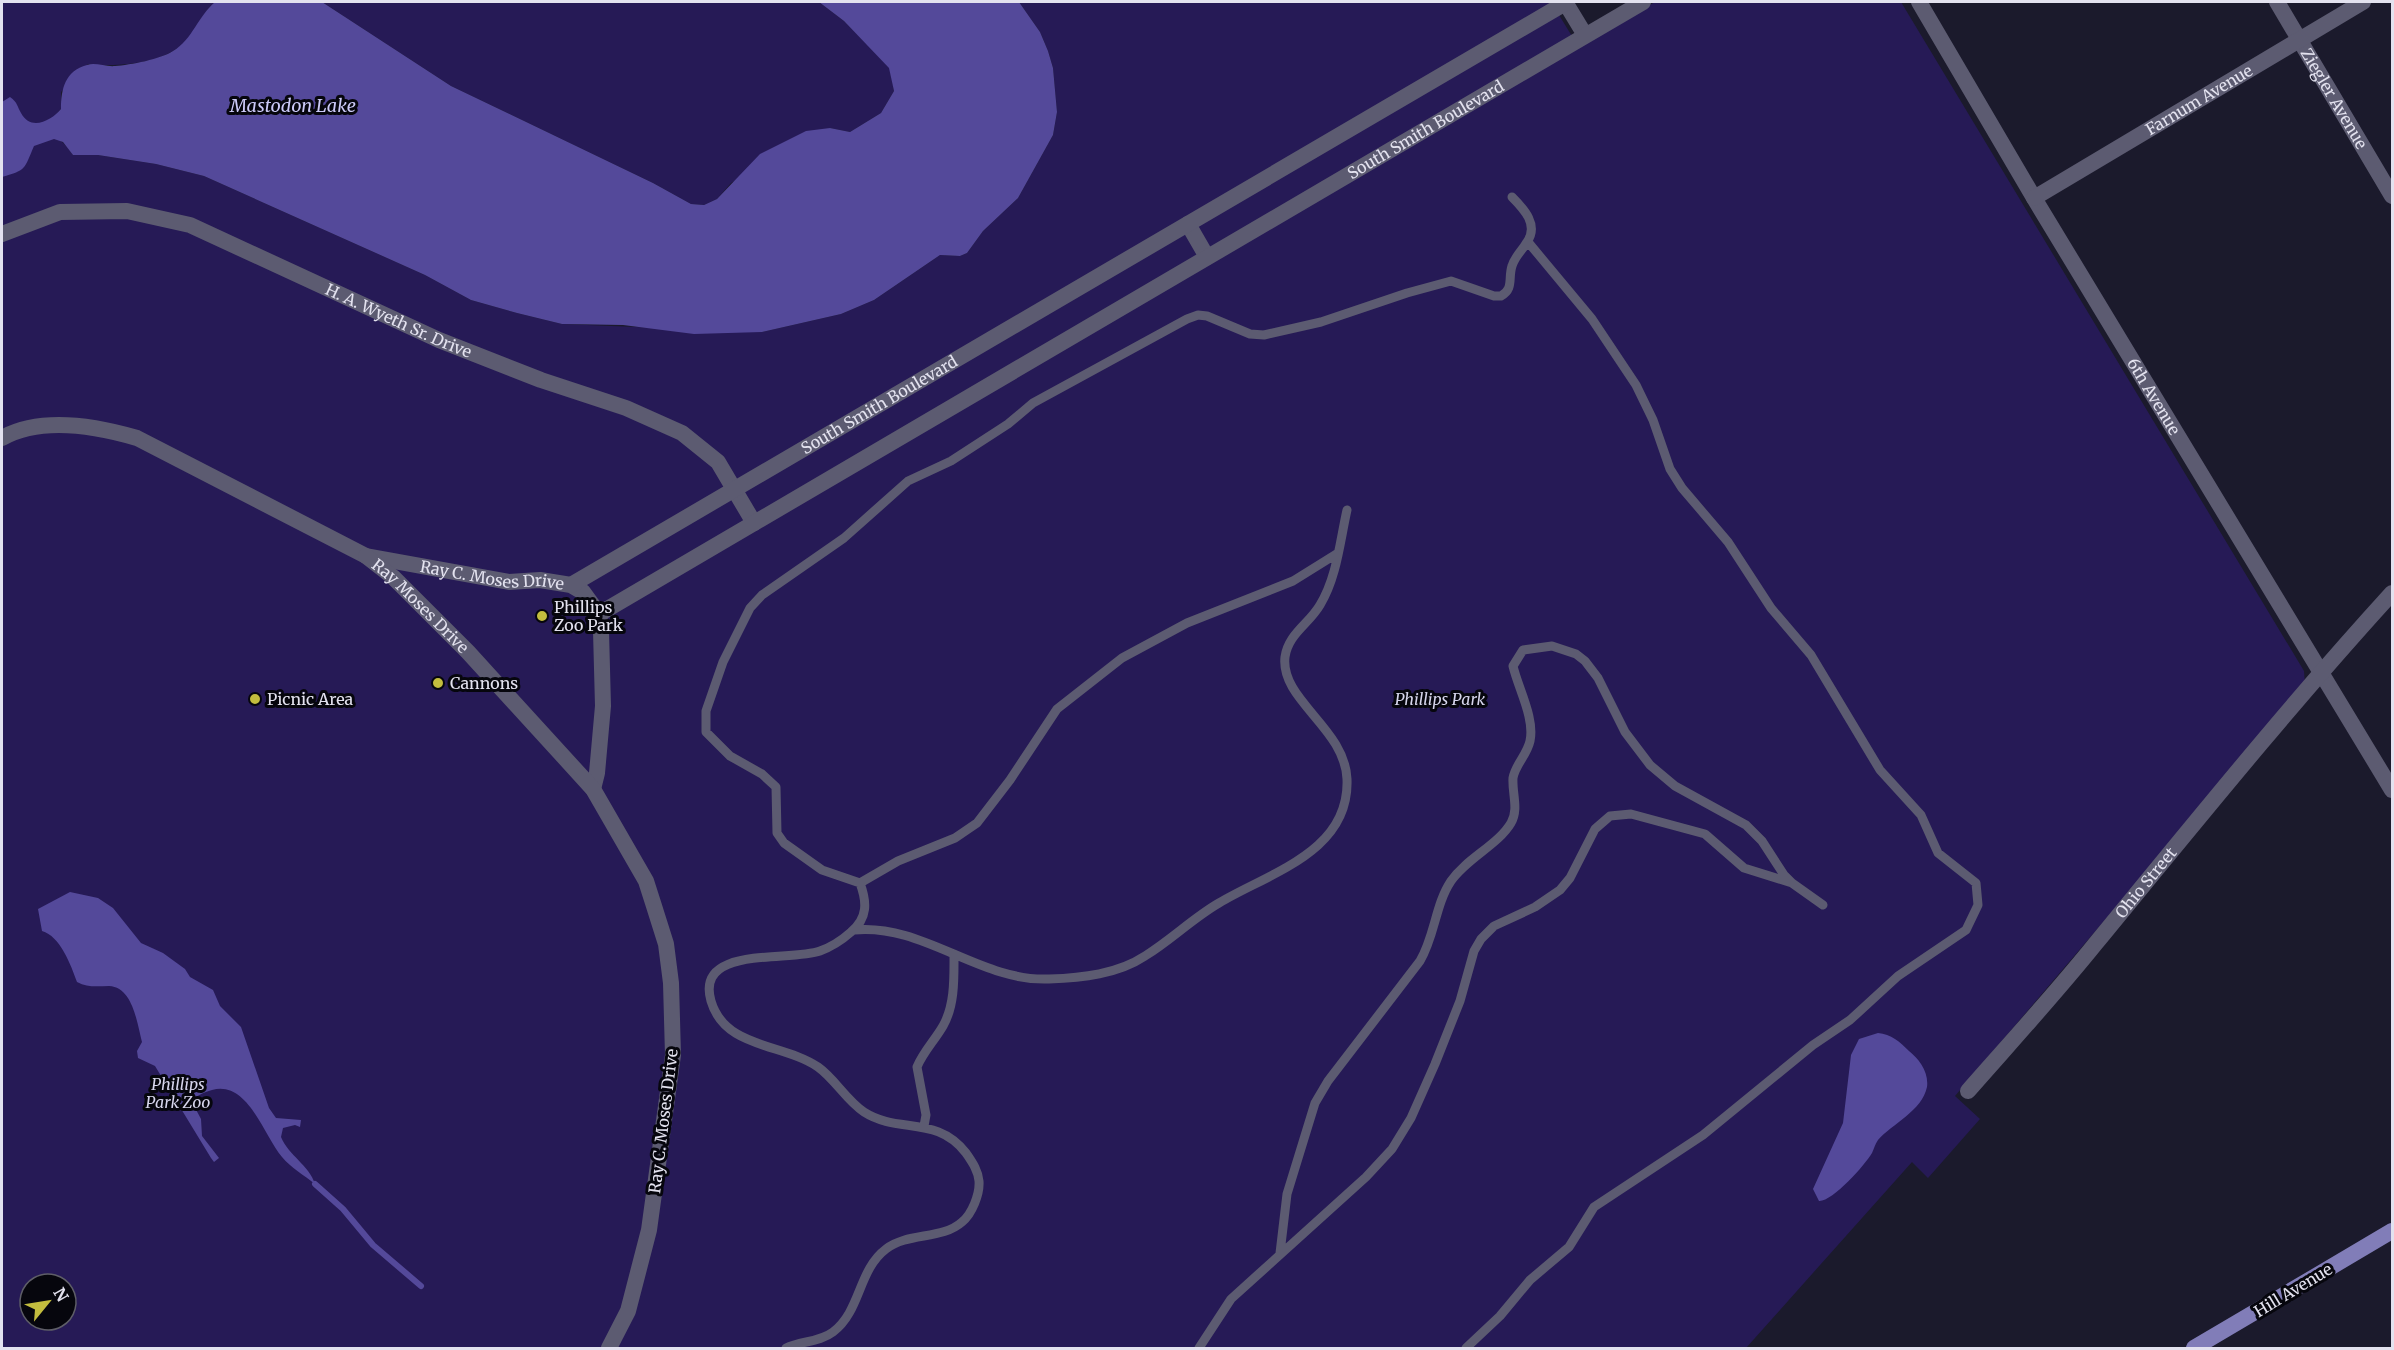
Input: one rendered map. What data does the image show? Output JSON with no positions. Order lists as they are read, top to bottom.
{
  "streets": {
    "main road": ["Hill Avenue"],
    "street": [
      "Ziegler Avenue",
      "Farnum Avenue",
      "South Smith Boulevard",
      "H. A. Wyeth Sr. Drive",
      "6th Avenue",
      "Ray C. Moses Drive",
      "Ray Moses Drive",
      "Ohio Street"
    ]
  },
  "crossings": [
    ["Ziegler Avenue", "Farnum Avenue"],
    ["Farnum Avenue", "6th Avenue"],
    ["South Smith Boulevard", "H. A. Wyeth Sr. Drive"],
    ["South Smith Boulevard", "Ray C. Moses Drive"],
    ["6th Avenue", "Ohio Street"],
    ["Ray C. Moses Drive", "Ray Moses Drive"]
  ],
  "water": ["Mastodon Lake"],
  "parks": ["Phillips Park", "Phillips Park Zoo"],
  "places": ["Phillips Zoo Park", "Cannons", "Picnic Area"],
  "north": "top right"
}
